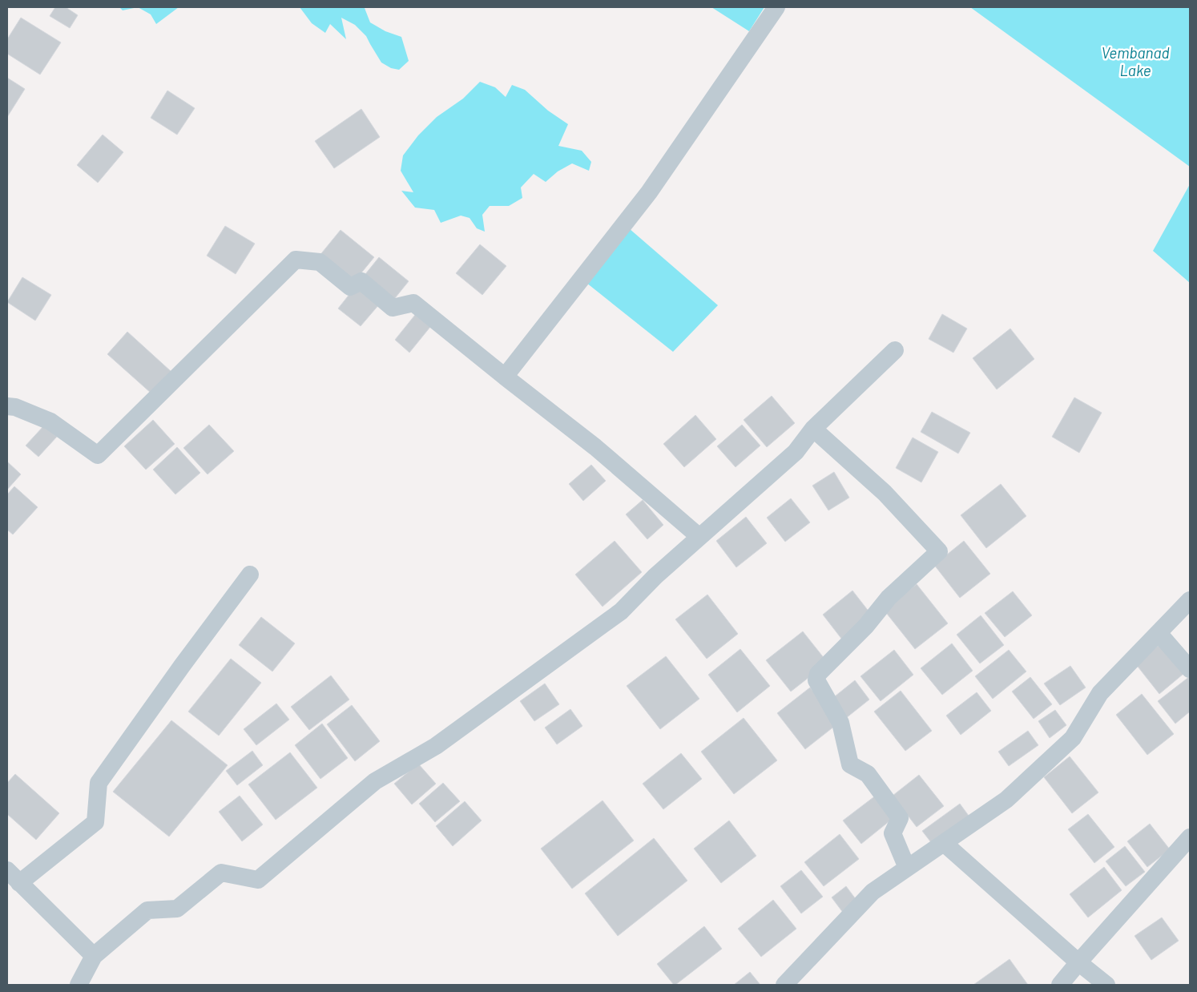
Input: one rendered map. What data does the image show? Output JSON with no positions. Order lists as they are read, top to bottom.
{
  "water": ["Vembanad Lake"]
}
